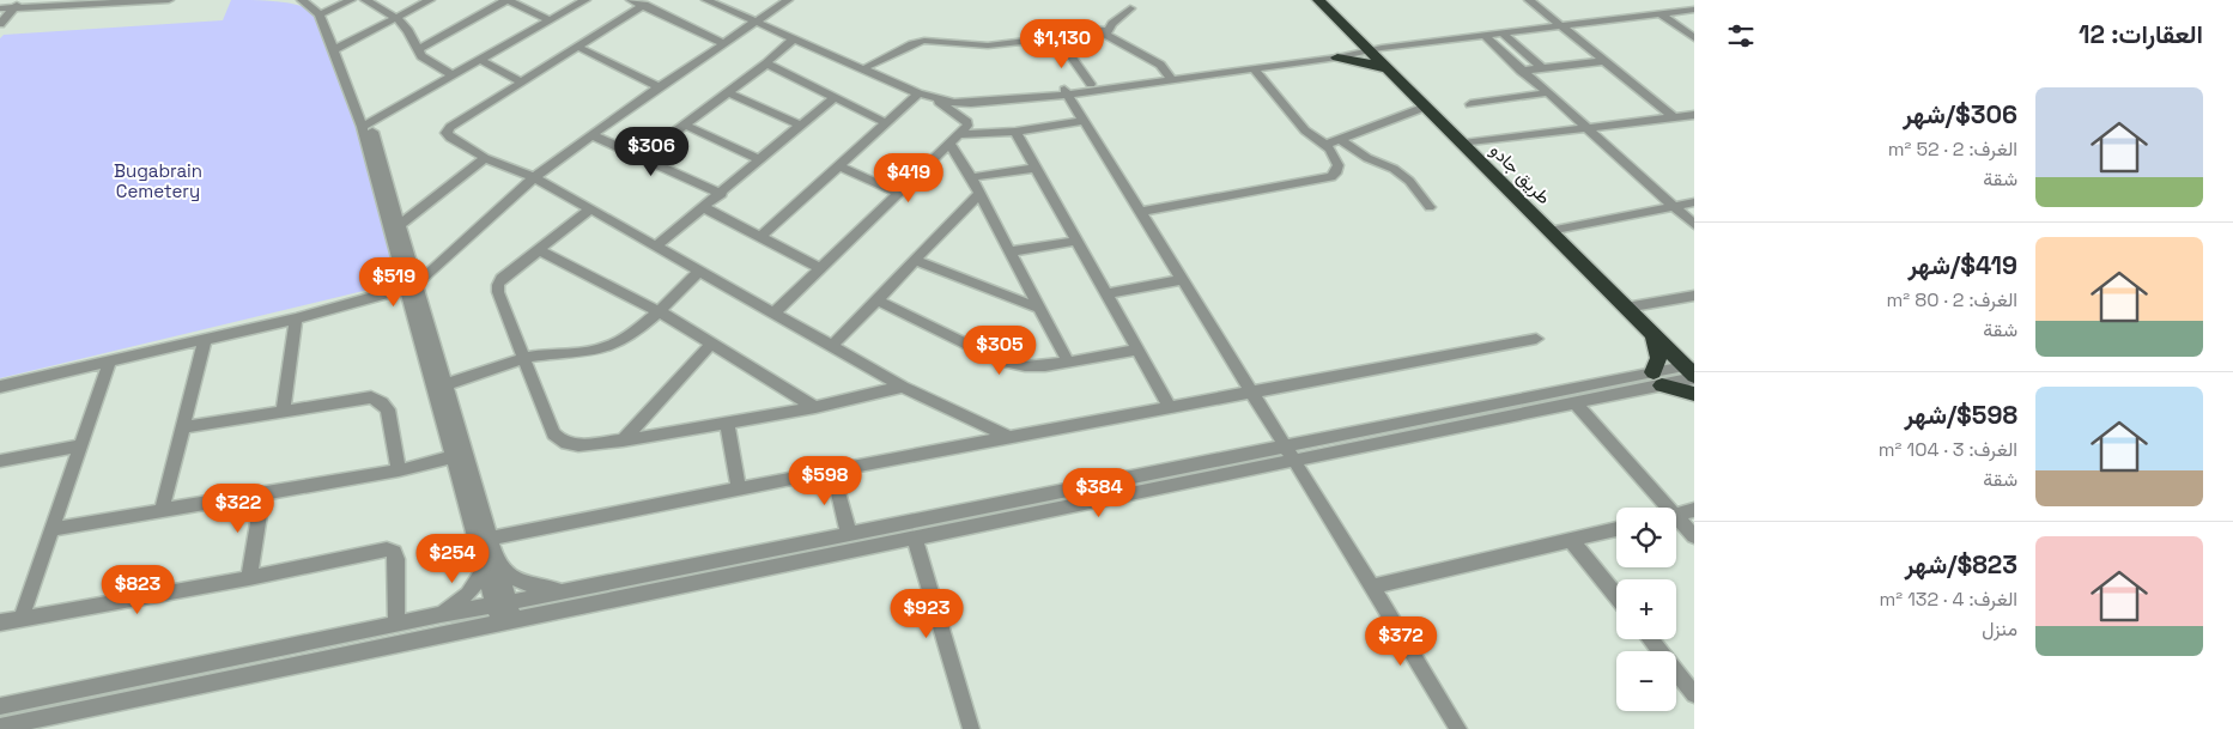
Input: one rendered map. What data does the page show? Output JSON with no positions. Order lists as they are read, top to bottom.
{
  "streets": {
    "highway": ["طريق جادو"]
  },
  "parks": ["Bugabrain Cemetery"],
  "page": {
    "heading": "العقارات: 12",
    "price": [
      "$1,130",
      "$306",
      "$419",
      "$519",
      "$305",
      "$598",
      "$384",
      "$322",
      "$254",
      "$823",
      "$923",
      "$372"
    ],
    "list": [
      {
        "name": "$306/شهر",
        "note": "الغرف: 2 · 52 m² · شقة"
      },
      {
        "name": "$419/شهر",
        "note": "الغرف: 2 · 80 m² · شقة"
      },
      {
        "name": "$598/شهر",
        "note": "الغرف: 3 · 104 m² · شقة"
      },
      {
        "name": "$823/شهر",
        "note": "الغرف: 4 · 132 m² · منزل"
      }
    ],
    "map_buttons": ["+", "−"]
  }
}
